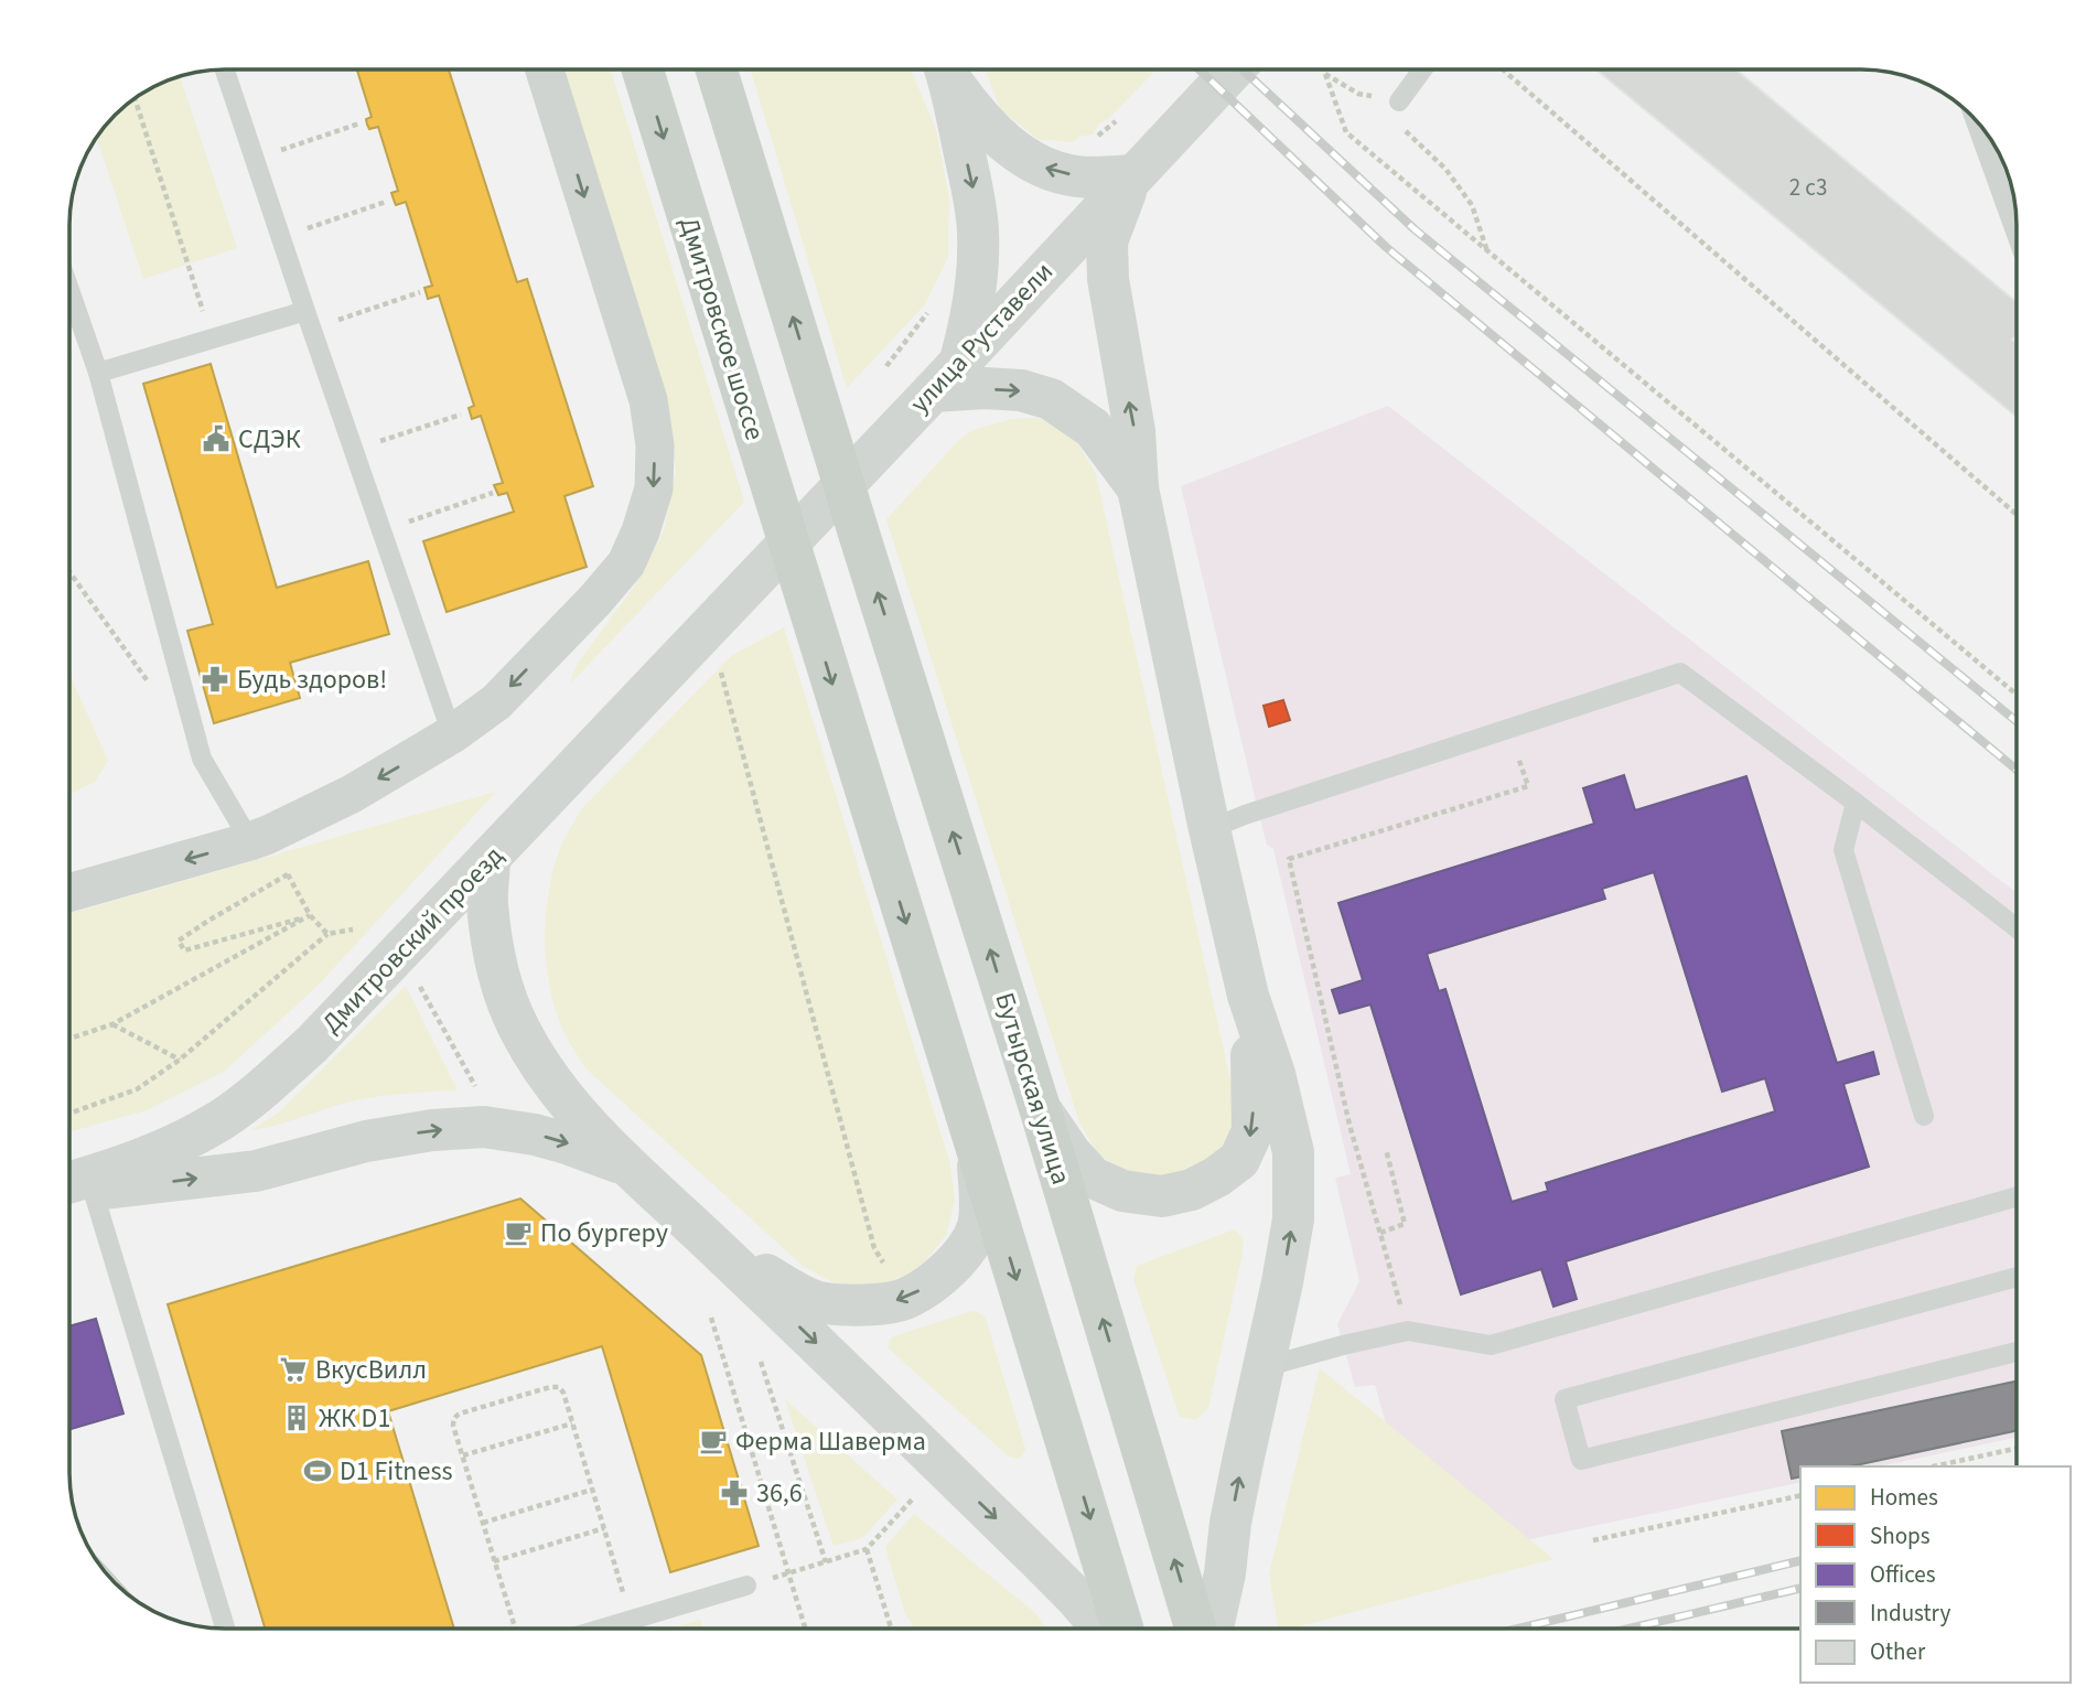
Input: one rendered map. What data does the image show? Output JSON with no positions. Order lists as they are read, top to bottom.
{
  "streets": {
    "main road": [
      "Дмитровское шоссе",
      "улица Руставели",
      "Дмитровский проезд",
      "Бутырская улица"
    ]
  },
  "crossings": [
    ["улица Руставели", "Дмитровский проезд"]
  ],
  "places": {
    "public building": ["СДЭК"],
    "pharmacy": ["Будь здоров!", "36,6"],
    "cafe": ["По бургеру", "Ферма Шаверма"],
    "supermarket": ["ВкусВилл"],
    "building": ["ЖК D1"],
    "sports": ["D1 Fitness"]
  },
  "house_numbers": ["2 с3"],
  "legend": [
    "Homes",
    "Shops",
    "Offices",
    "Industry",
    "Other"
  ]
}
